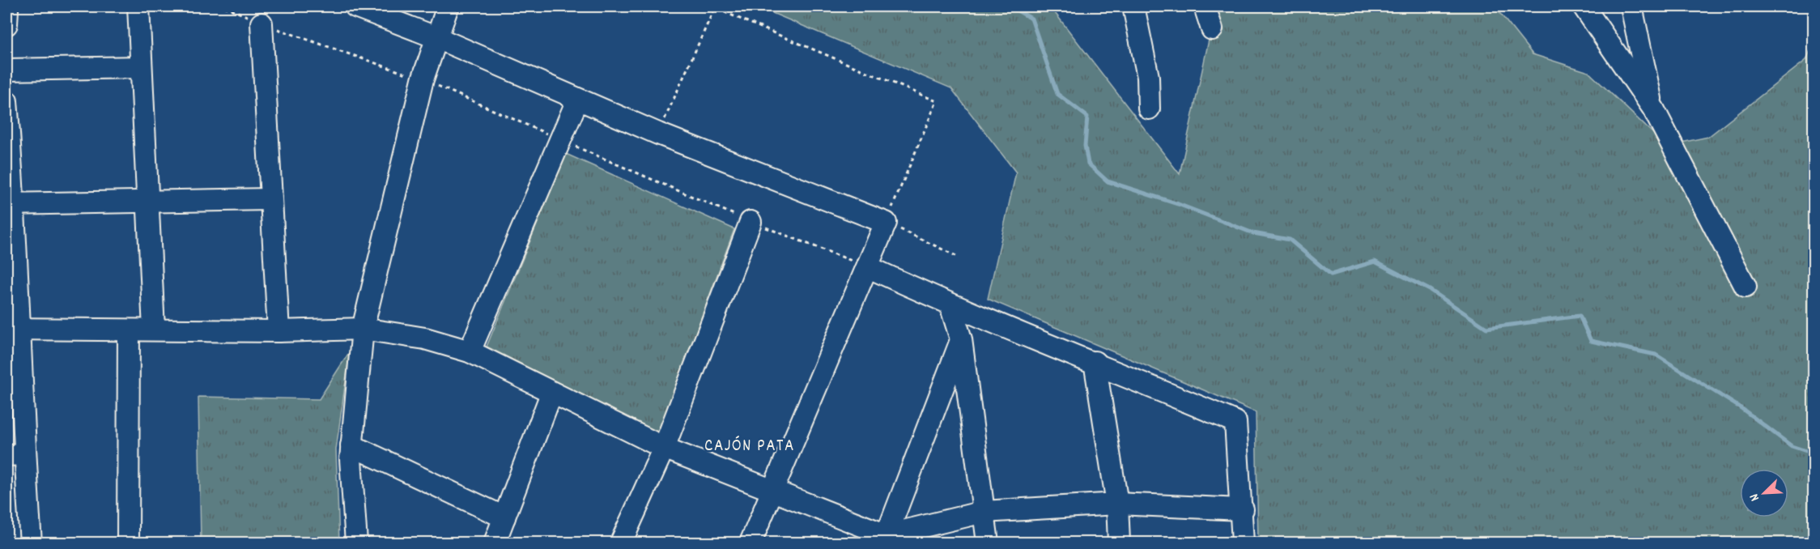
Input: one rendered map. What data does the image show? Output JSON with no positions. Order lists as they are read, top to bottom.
{
  "districts": ["CAJÓN PATA"],
  "north": "bottom left"
}
